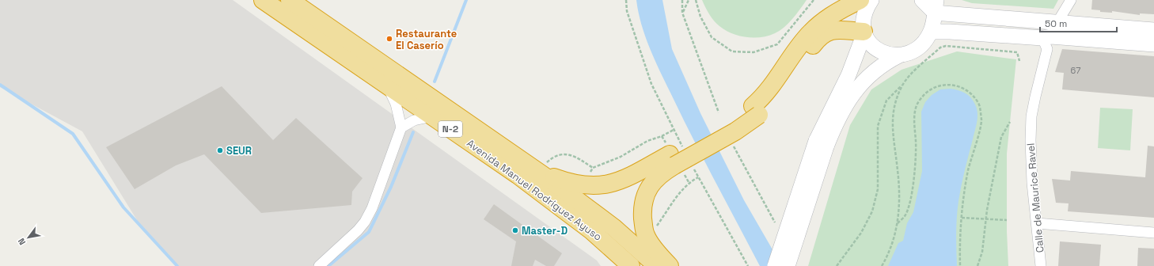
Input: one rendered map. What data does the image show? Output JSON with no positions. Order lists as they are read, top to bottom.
{
  "streets": {
    "highway": ["N-2", "Avenida Manuel Rodríguez Ayuso"],
    "street": ["Calle de Maurice Ravel"]
  },
  "places": ["Restaurante El Caserío", "SEUR", "Master-D"],
  "house_numbers": ["67"],
  "scale_bar": "50 m",
  "north": "bottom left"
}
